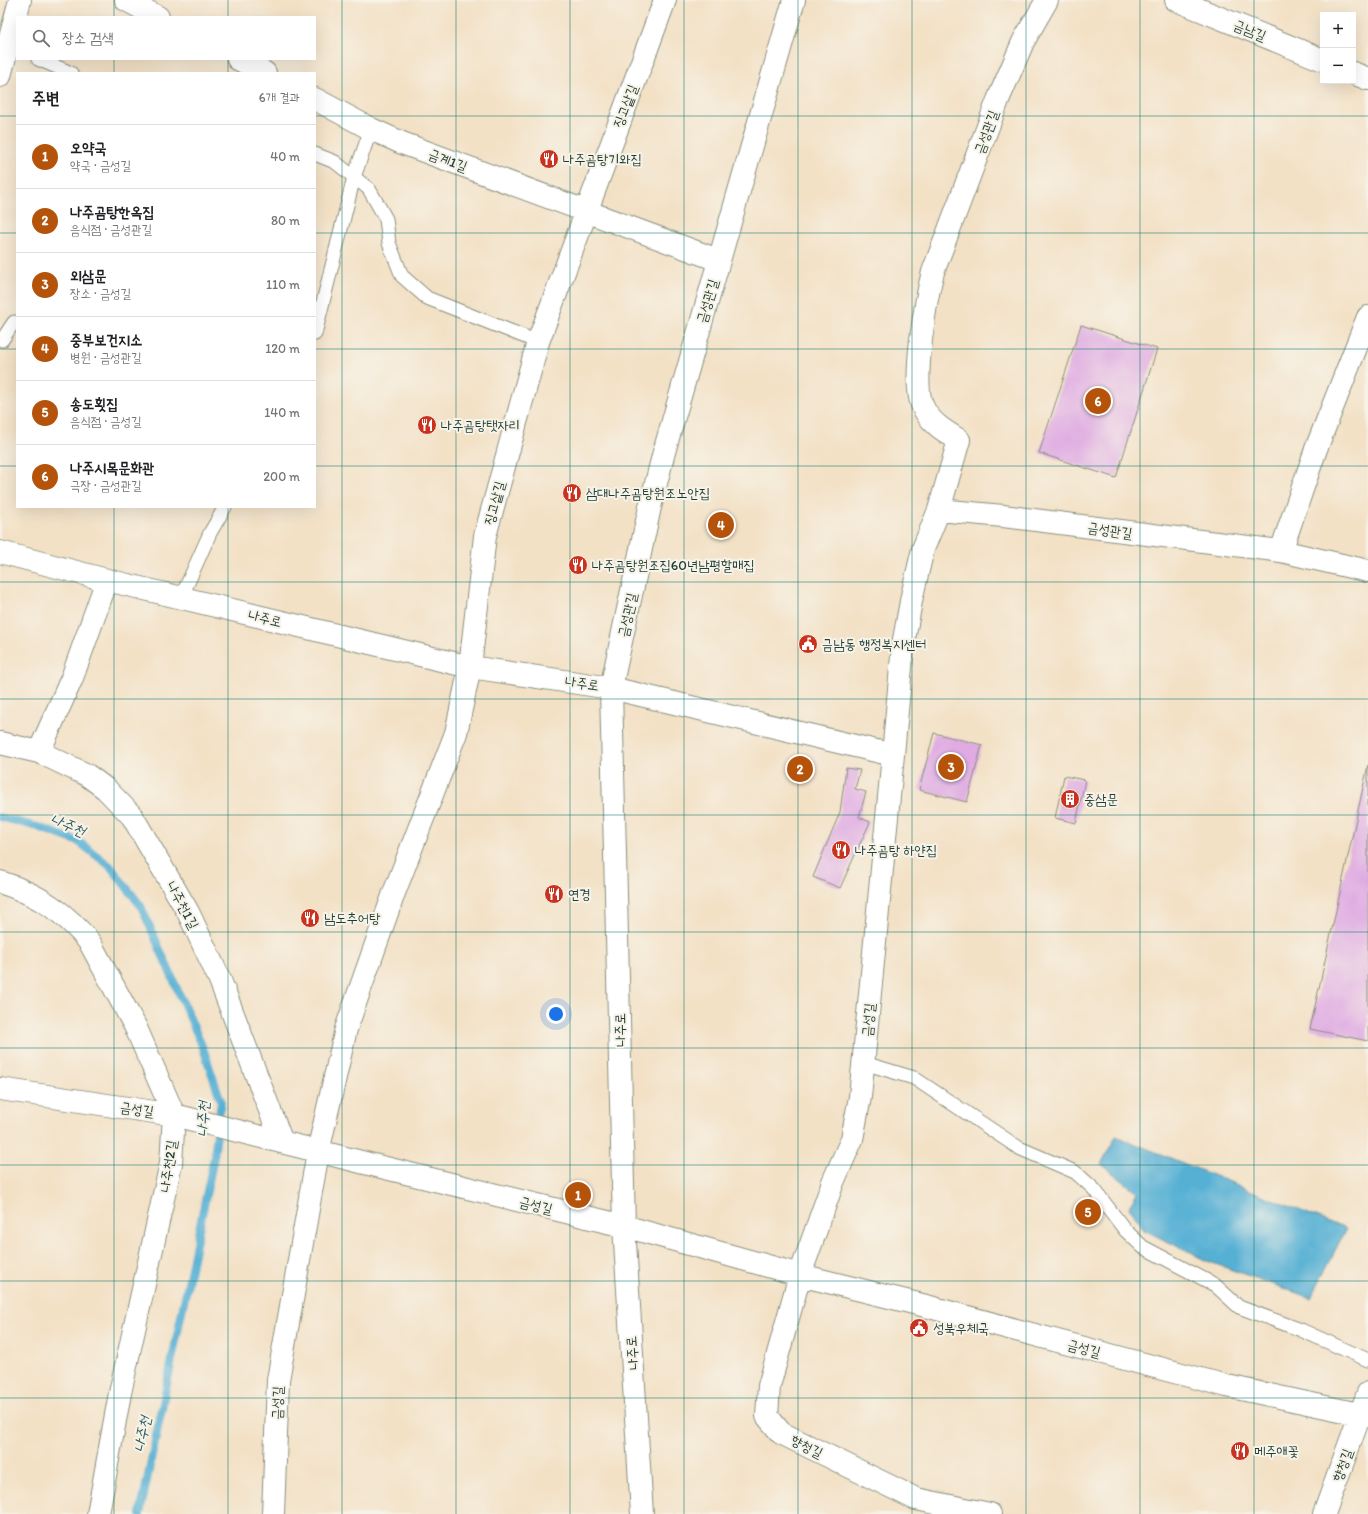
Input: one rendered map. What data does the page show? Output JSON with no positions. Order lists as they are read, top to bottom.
{
  "streets": {
    "street": [
      "금남길",
      "징고샅길",
      "금성관길",
      "금계1길",
      "나주로",
      "나주천1길",
      "금성길",
      "나주천2길",
      "향청길"
    ]
  },
  "crossings": [
    ["징고샅길", "금계1길"],
    ["징고샅길", "나주로"],
    ["금성관길", "나주로"],
    ["금성관길", "금성길"],
    ["나주로", "금성길"],
    ["나주천1길", "금성길"],
    ["금성길", "나주천2길"],
    ["금성길", "향청길"]
  ],
  "water": ["나주천"],
  "places": {
    "restaurant": [
      "나주곰탕기와집",
      "나주곰탕탯자리",
      "삼대나주곰탕원조노안집",
      "나주곰탕원조집60년남평할매집",
      "나주곰탕 하얀집",
      "연경",
      "남도추어탕",
      "메주애꽃"
    ],
    "public building": ["금남동 행정복지센터", "성북우체국"],
    "building": ["중삼문"]
  },
  "page": {
    "map_buttons": ["+", "−"],
    "search": "장소 검색",
    "heading": ["주변", "6개 결과"],
    "list": [
      {
        "mark": "1",
        "name": "오약국",
        "note": "약국 · 금성길",
        "value": "40 m"
      },
      {
        "mark": "2",
        "name": "나주곰탕한옥집",
        "note": "음식점 · 금성관길",
        "value": "80 m"
      },
      {
        "mark": "3",
        "name": "외삼문",
        "note": "장소 · 금성길",
        "value": "110 m"
      },
      {
        "mark": "4",
        "name": "중부보건지소",
        "note": "병원 · 금성관길",
        "value": "120 m"
      },
      {
        "mark": "5",
        "name": "송도횟집",
        "note": "음식점 · 금성길",
        "value": "140 m"
      },
      {
        "mark": "6",
        "name": "나주시목문화관",
        "note": "극장 · 금성관길",
        "value": "200 m"
      }
    ],
    "pins": [
      "6",
      "4",
      "3",
      "2",
      "1",
      "5"
    ]
  }
}
